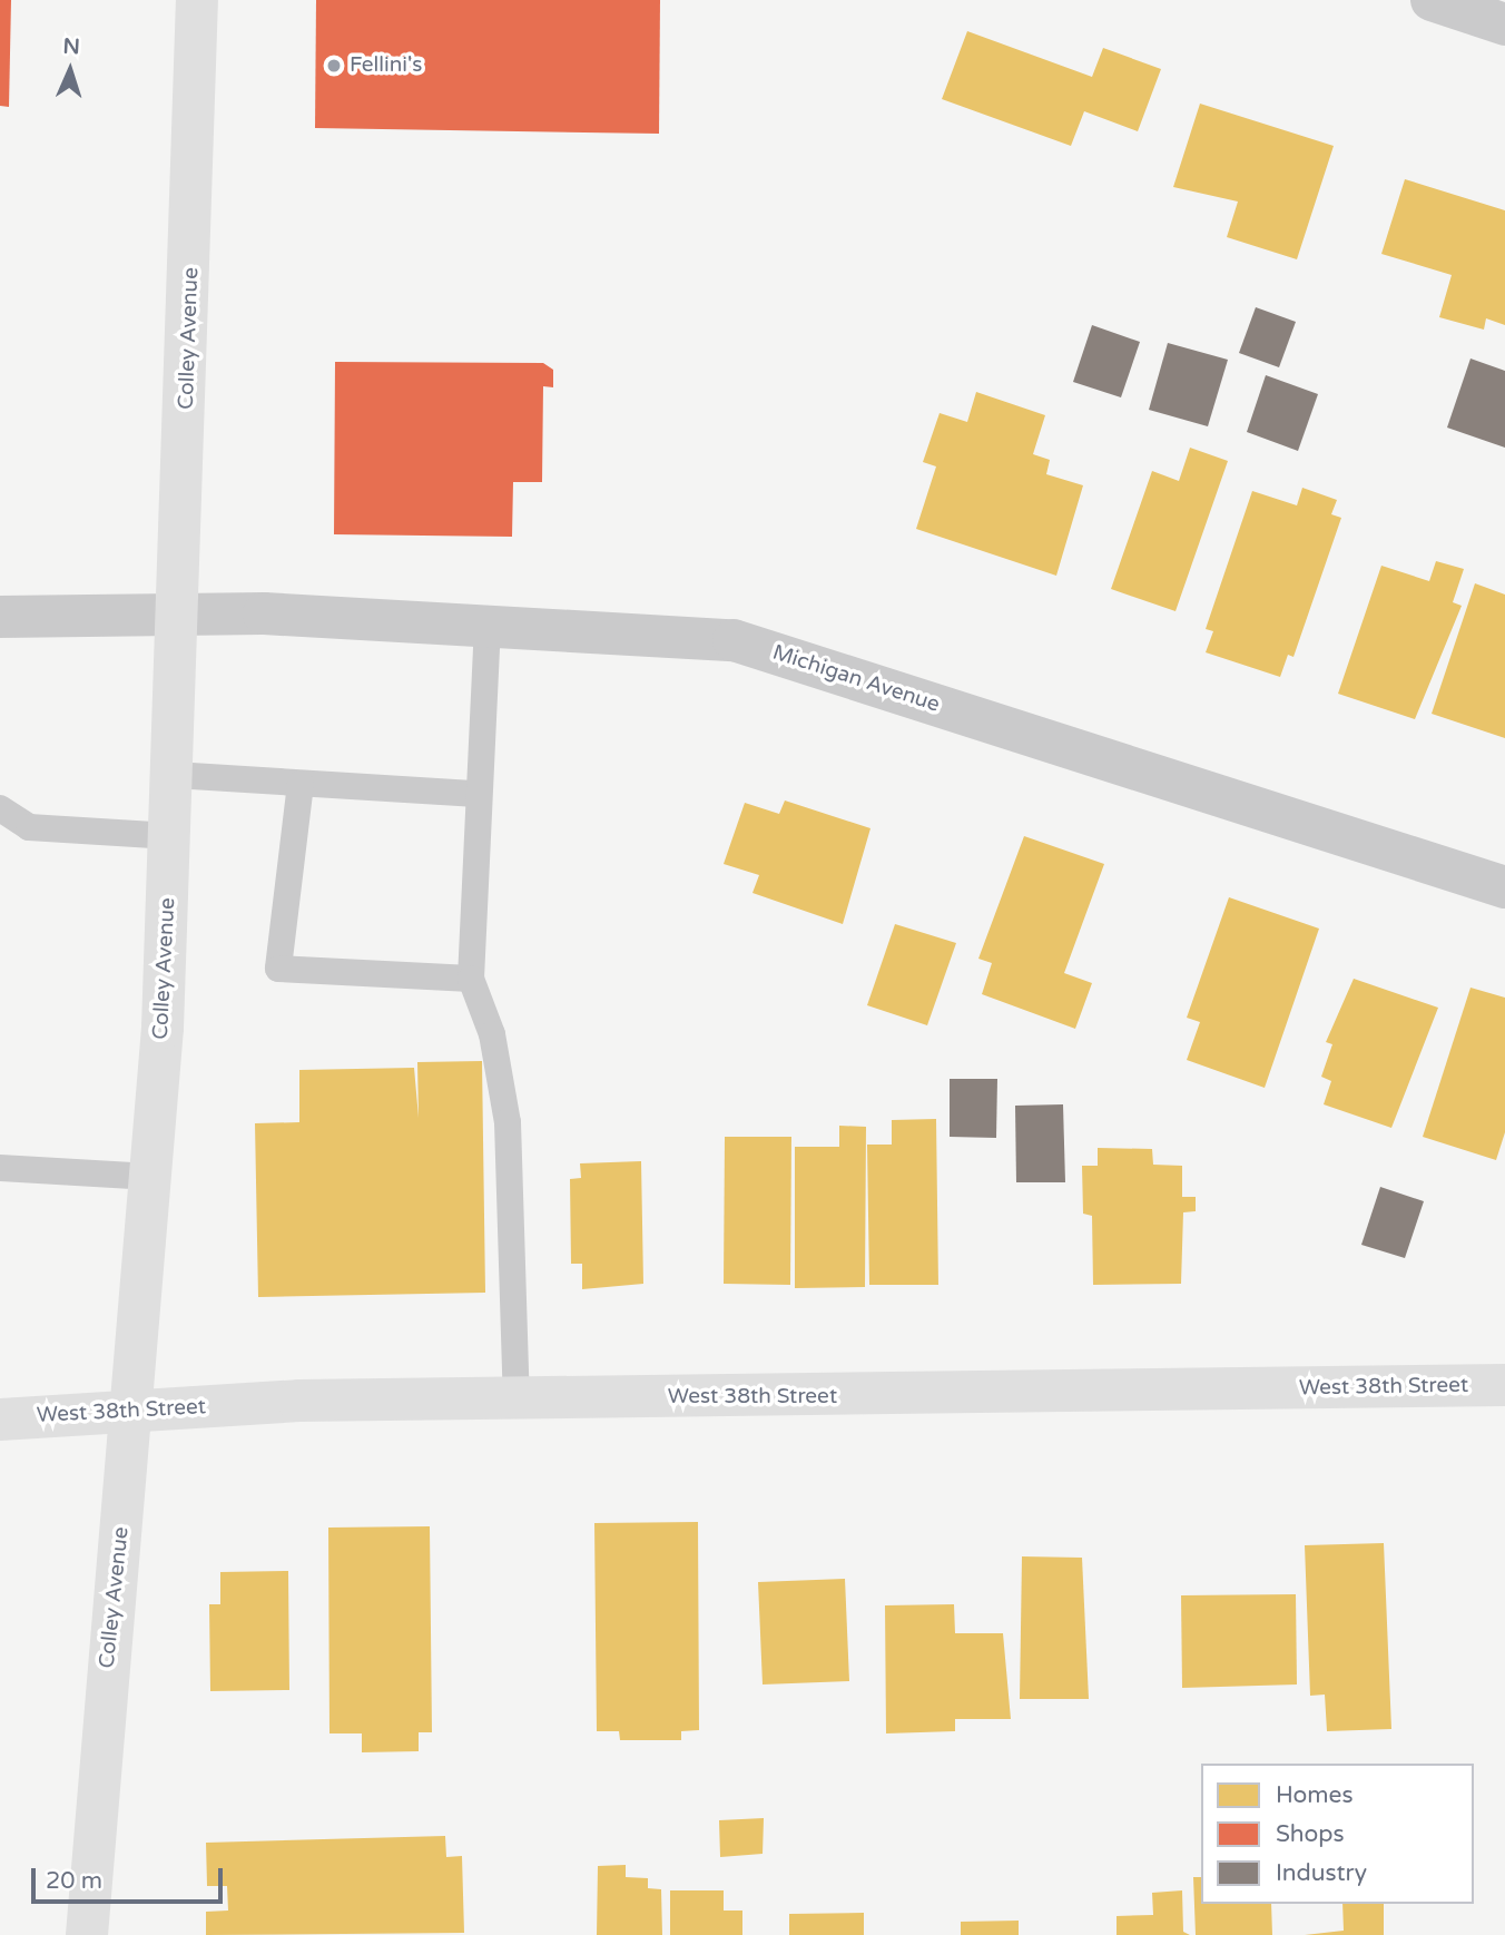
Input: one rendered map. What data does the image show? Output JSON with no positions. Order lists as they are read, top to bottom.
{
  "streets": {
    "main road": ["Colley Avenue", "West 38th Street"],
    "street": ["Michigan Avenue"]
  },
  "crossings": [
    ["Colley Avenue", "Michigan Avenue"],
    ["Colley Avenue", "West 38th Street"]
  ],
  "places": ["Fellini's"],
  "legend": ["Homes", "Shops", "Industry"],
  "scale_bar": "20 m",
  "north": "top"
}
